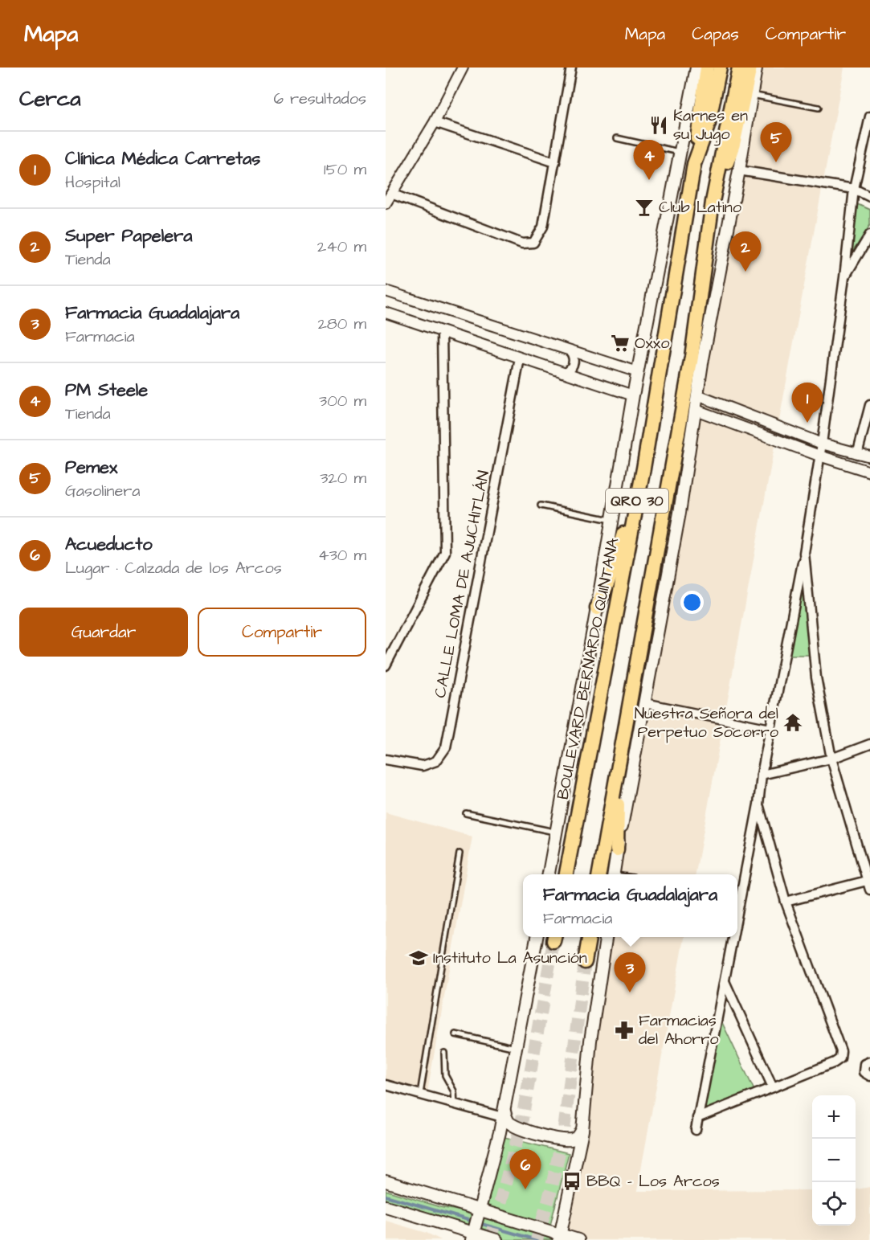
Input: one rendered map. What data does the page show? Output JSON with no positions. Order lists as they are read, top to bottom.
{
  "streets": {
    "highway": ["QRO 30", "BOULEVARD BERNARDO QUINTANA"],
    "street": ["CALLE LOMA DE AJUCHITLÁN"]
  },
  "places": {
    "restaurant": ["Karnes en su Jugo"],
    "bar": ["Club Latino"],
    "supermarket": ["Oxxo"],
    "temple": ["Nuestra Señora del Perpetuo Socorro"],
    "school or university": ["Instituto La Asunción"],
    "pharmacy": ["Farmacias del Ahorro"],
    "bus stop": ["BBQ - Los Arcos"]
  },
  "page": {
    "header": "Mapa",
    "nav": ["Mapa", "Capas", "Compartir"],
    "heading": ["Cerca", "6 resultados"],
    "pins": [
      "5",
      "4",
      "2",
      "1",
      "3",
      "6"
    ],
    "list": [
      {
        "mark": "1",
        "name": "Clínica Médica Carretas",
        "note": "Hospital",
        "value": "150 m"
      },
      {
        "mark": "2",
        "name": "Super Papelera",
        "note": "Tienda",
        "value": "240 m"
      },
      {
        "mark": "3",
        "name": "Farmacia Guadalajara",
        "note": "Farmacia",
        "value": "280 m"
      },
      {
        "mark": "4",
        "name": "PM Steele",
        "note": "Tienda",
        "value": "300 m"
      },
      {
        "mark": "5",
        "name": "Pemex",
        "note": "Gasolinera",
        "value": "320 m"
      },
      {
        "mark": "6",
        "name": "Acueducto",
        "note": "Lugar · Calzada de los Arcos",
        "value": "430 m"
      }
    ],
    "buttons": ["Guardar", "Compartir"],
    "popup": ["Farmacia Guadalajara", "Farmacia"],
    "map_buttons": ["+", "−"]
  }
}
